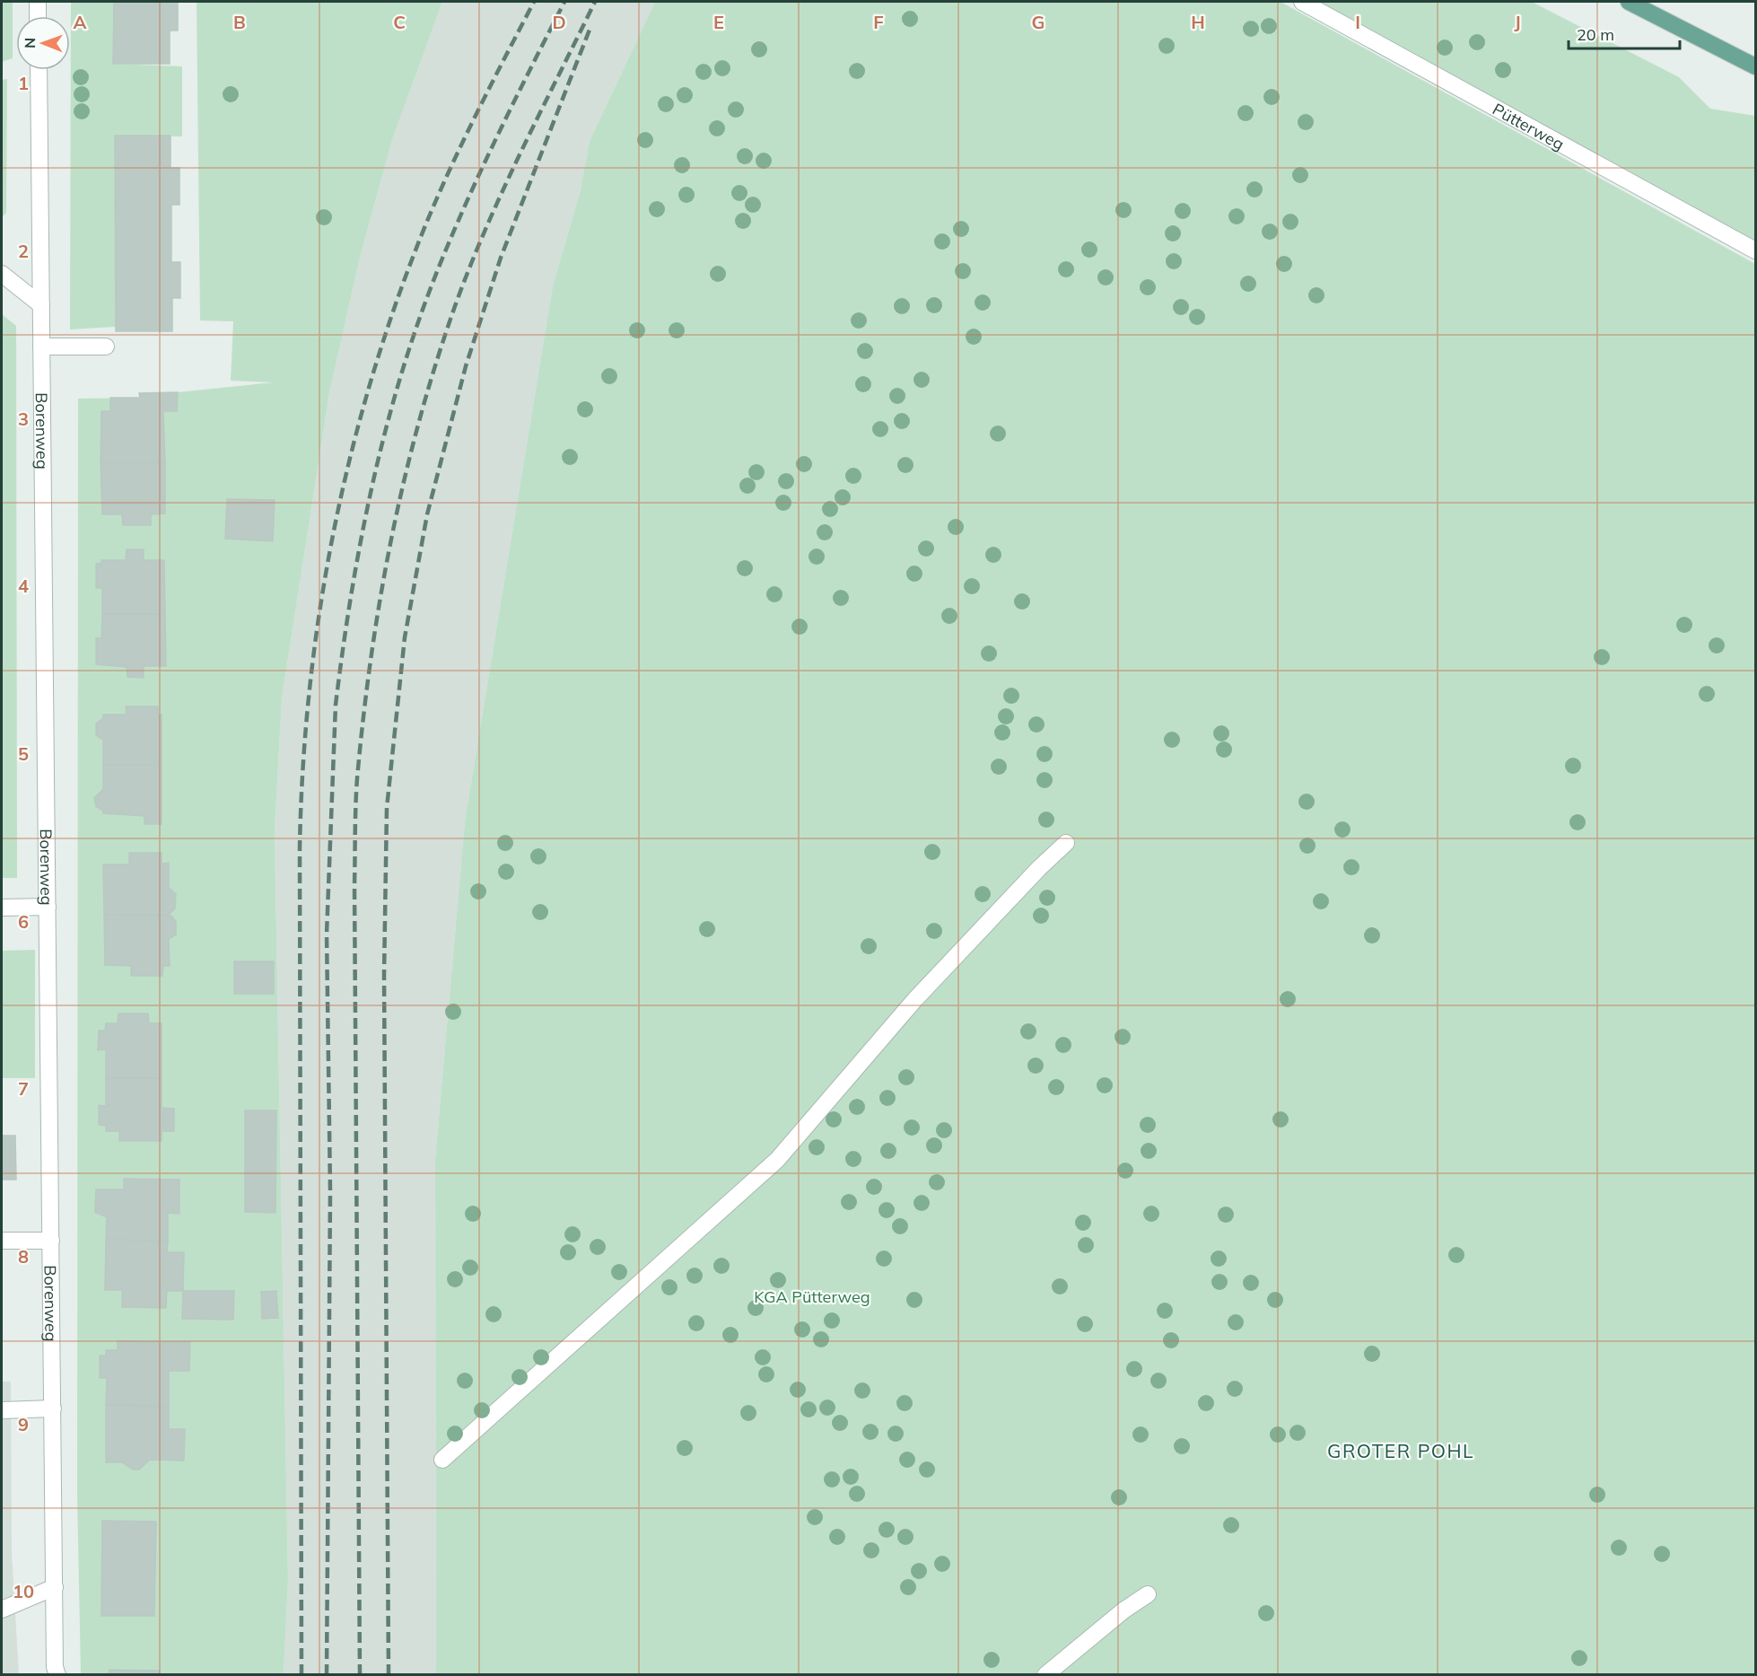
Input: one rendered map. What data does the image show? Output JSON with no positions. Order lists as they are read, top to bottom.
{
  "streets": {
    "street": ["Pütterweg", "Borenweg"]
  },
  "districts": ["GROTER POHL"],
  "parks": ["KGA Pütterweg"],
  "scale_bar": "20 m",
  "north": "left",
  "grid": {
    "columns": [
      "A",
      "B",
      "C",
      "D",
      "E",
      "F",
      "G",
      "H",
      "I",
      "J"
    ],
    "rows": [
      "1",
      "2",
      "3",
      "4",
      "5",
      "6",
      "7",
      "8",
      "9",
      "10"
    ]
  }
}
